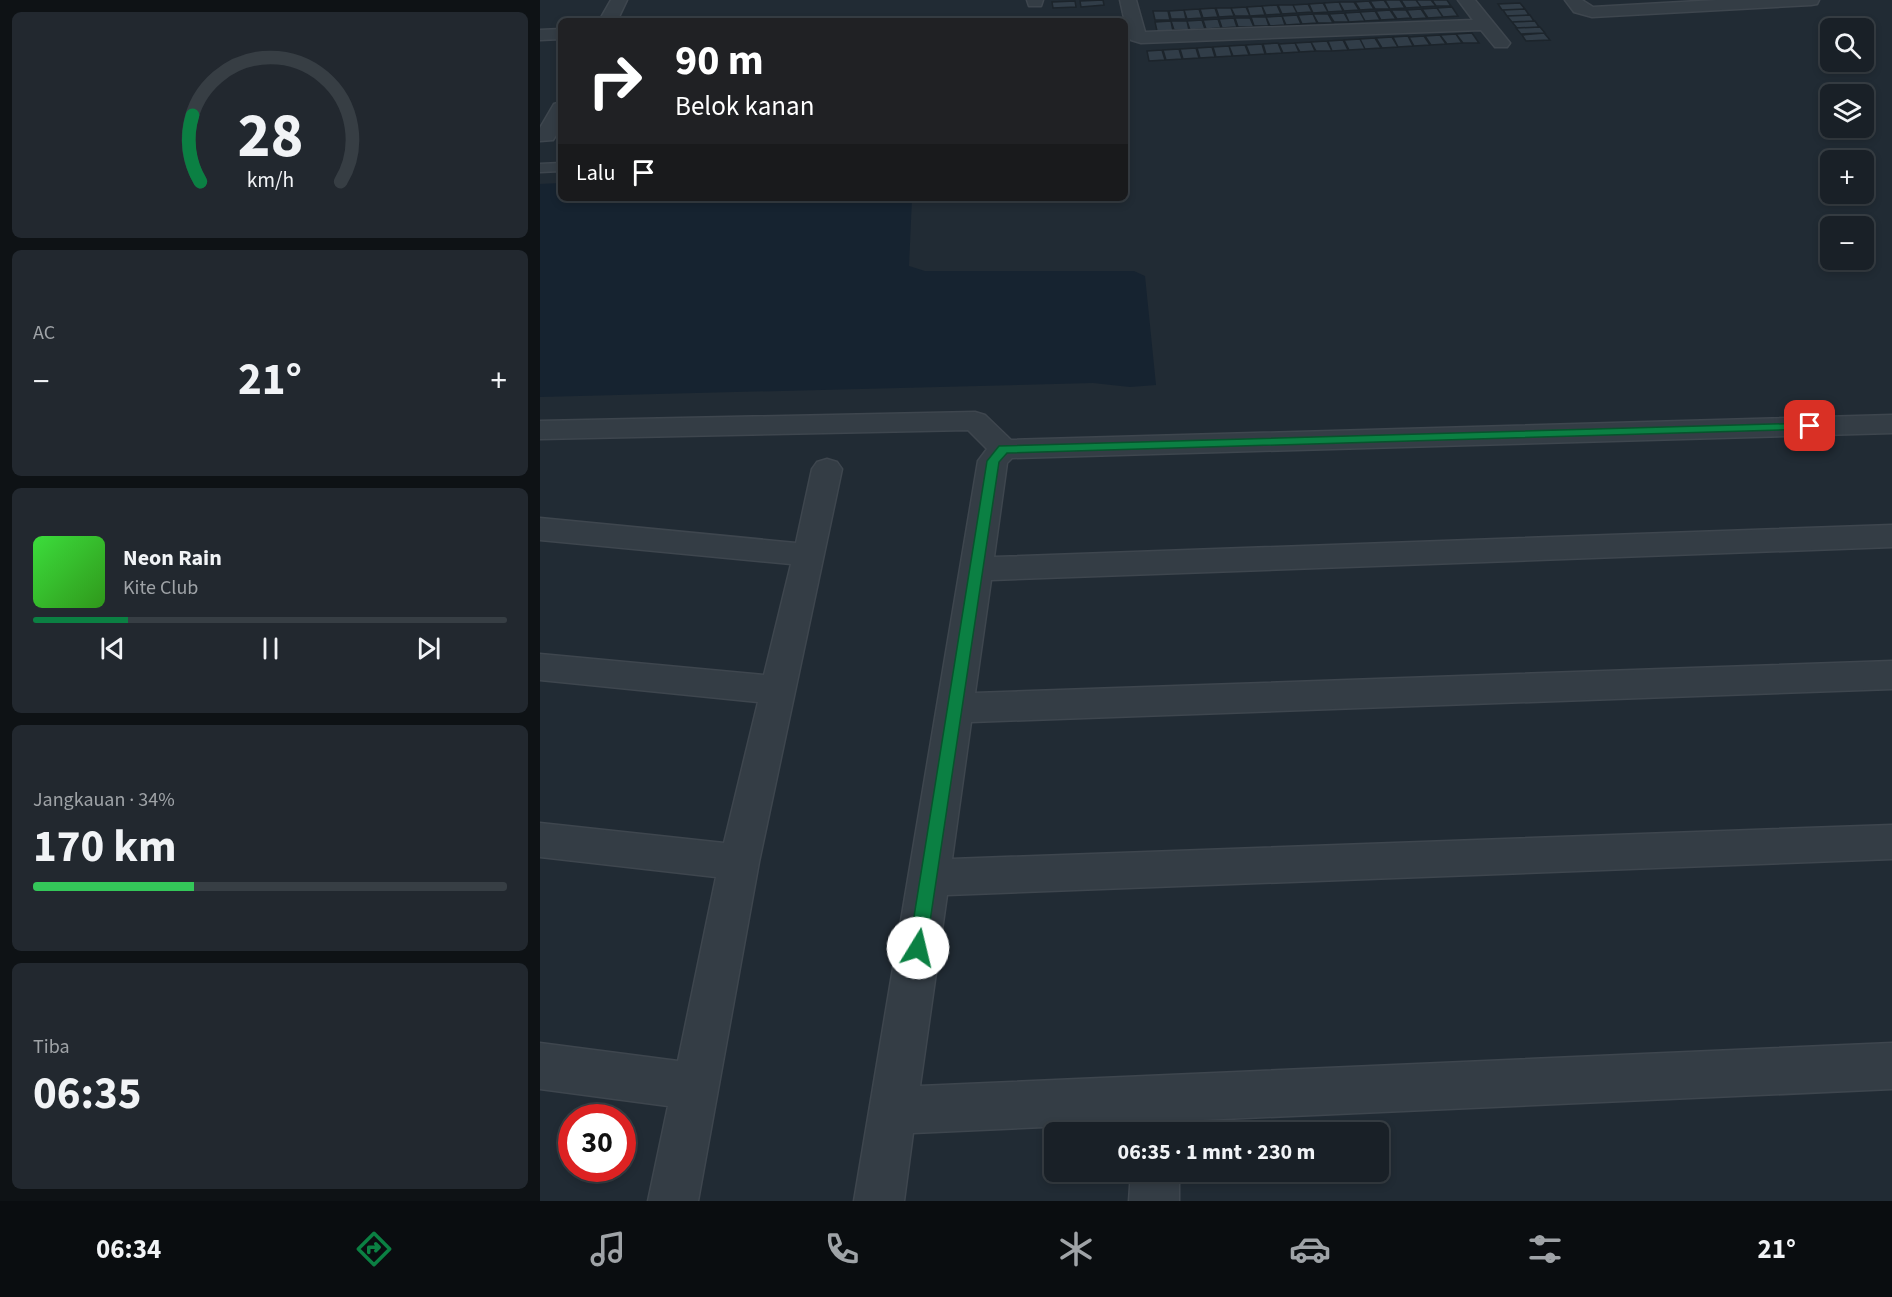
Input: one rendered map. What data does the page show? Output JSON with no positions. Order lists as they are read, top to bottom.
{
  "page": {
    "map_buttons": ["+", "−"],
    "turn": ["90 m", "Belok kanan"],
    "then": "Lalu",
    "tile": [
      "AC",
      ["Jangkauan · 34%", "170 km"],
      ["Tiba", "06:35"]
    ],
    "heat": ["−", "21°", "+"],
    "song": ["Neon Rain", "Kite Club"],
    "limit": "30",
    "trip": "06:35 · 1 mnt · 230 m",
    "tabs": ["06:34", "21°"],
    "gauge": ["28", "km/h"]
  }
}
